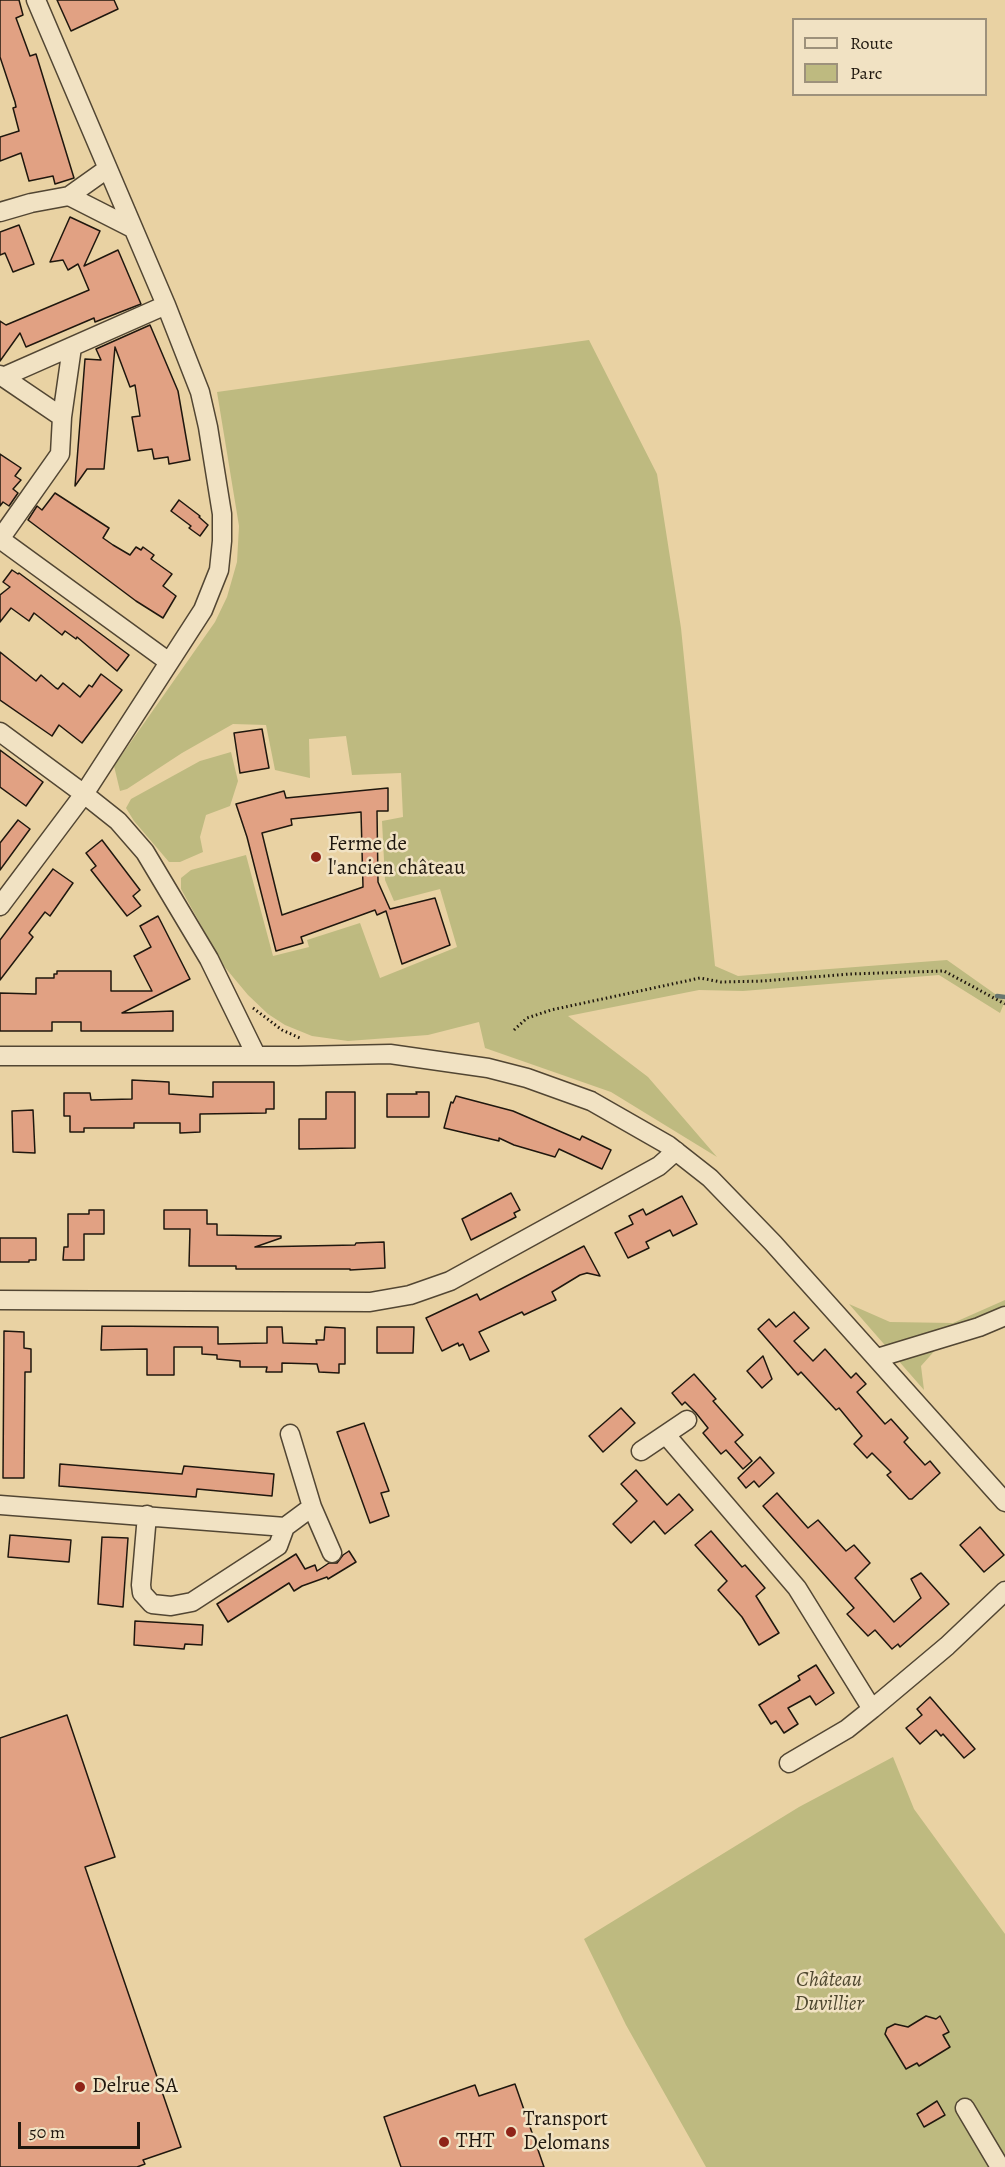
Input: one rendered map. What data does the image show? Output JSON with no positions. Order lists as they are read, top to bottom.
{
  "parks": ["Château Duvillier"],
  "places": [
    "Ferme de l'ancien château",
    "Delrue SA",
    "Transport Delomans",
    "THT"
  ],
  "legend": ["Route", "Parc"],
  "scale_bar": "50 m"
}
